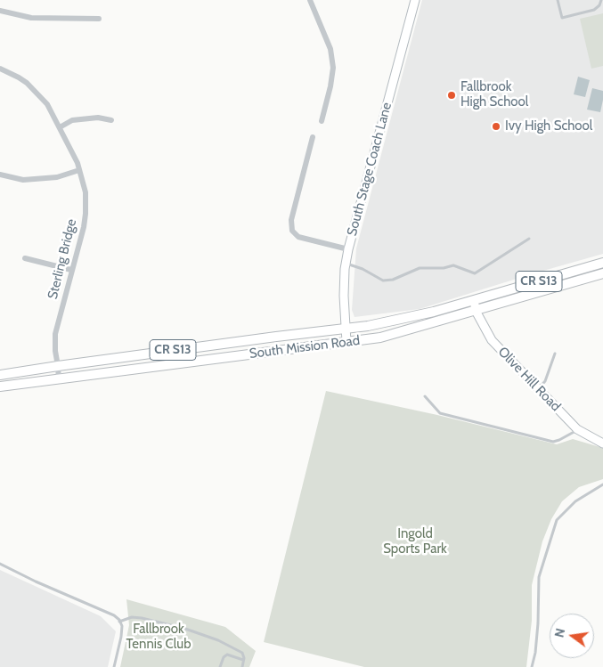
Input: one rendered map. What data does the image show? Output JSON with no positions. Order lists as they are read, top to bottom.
{
  "streets": {
    "main road": [
      "South Stage Coach Lane",
      "CR S13",
      "South Mission Road",
      "Olive Hill Road"
    ],
    "street": ["Sterling Bridge"]
  },
  "crossings": [
    ["South Stage Coach Lane", "South Mission Road"],
    ["Sterling Bridge", "South Mission Road"],
    ["South Mission Road", "Olive Hill Road"]
  ],
  "parks": ["Ingold Sports Park", "Fallbrook Tennis Club"],
  "places": ["Fallbrook High School", "Ivy High School"],
  "north": "left"
}
